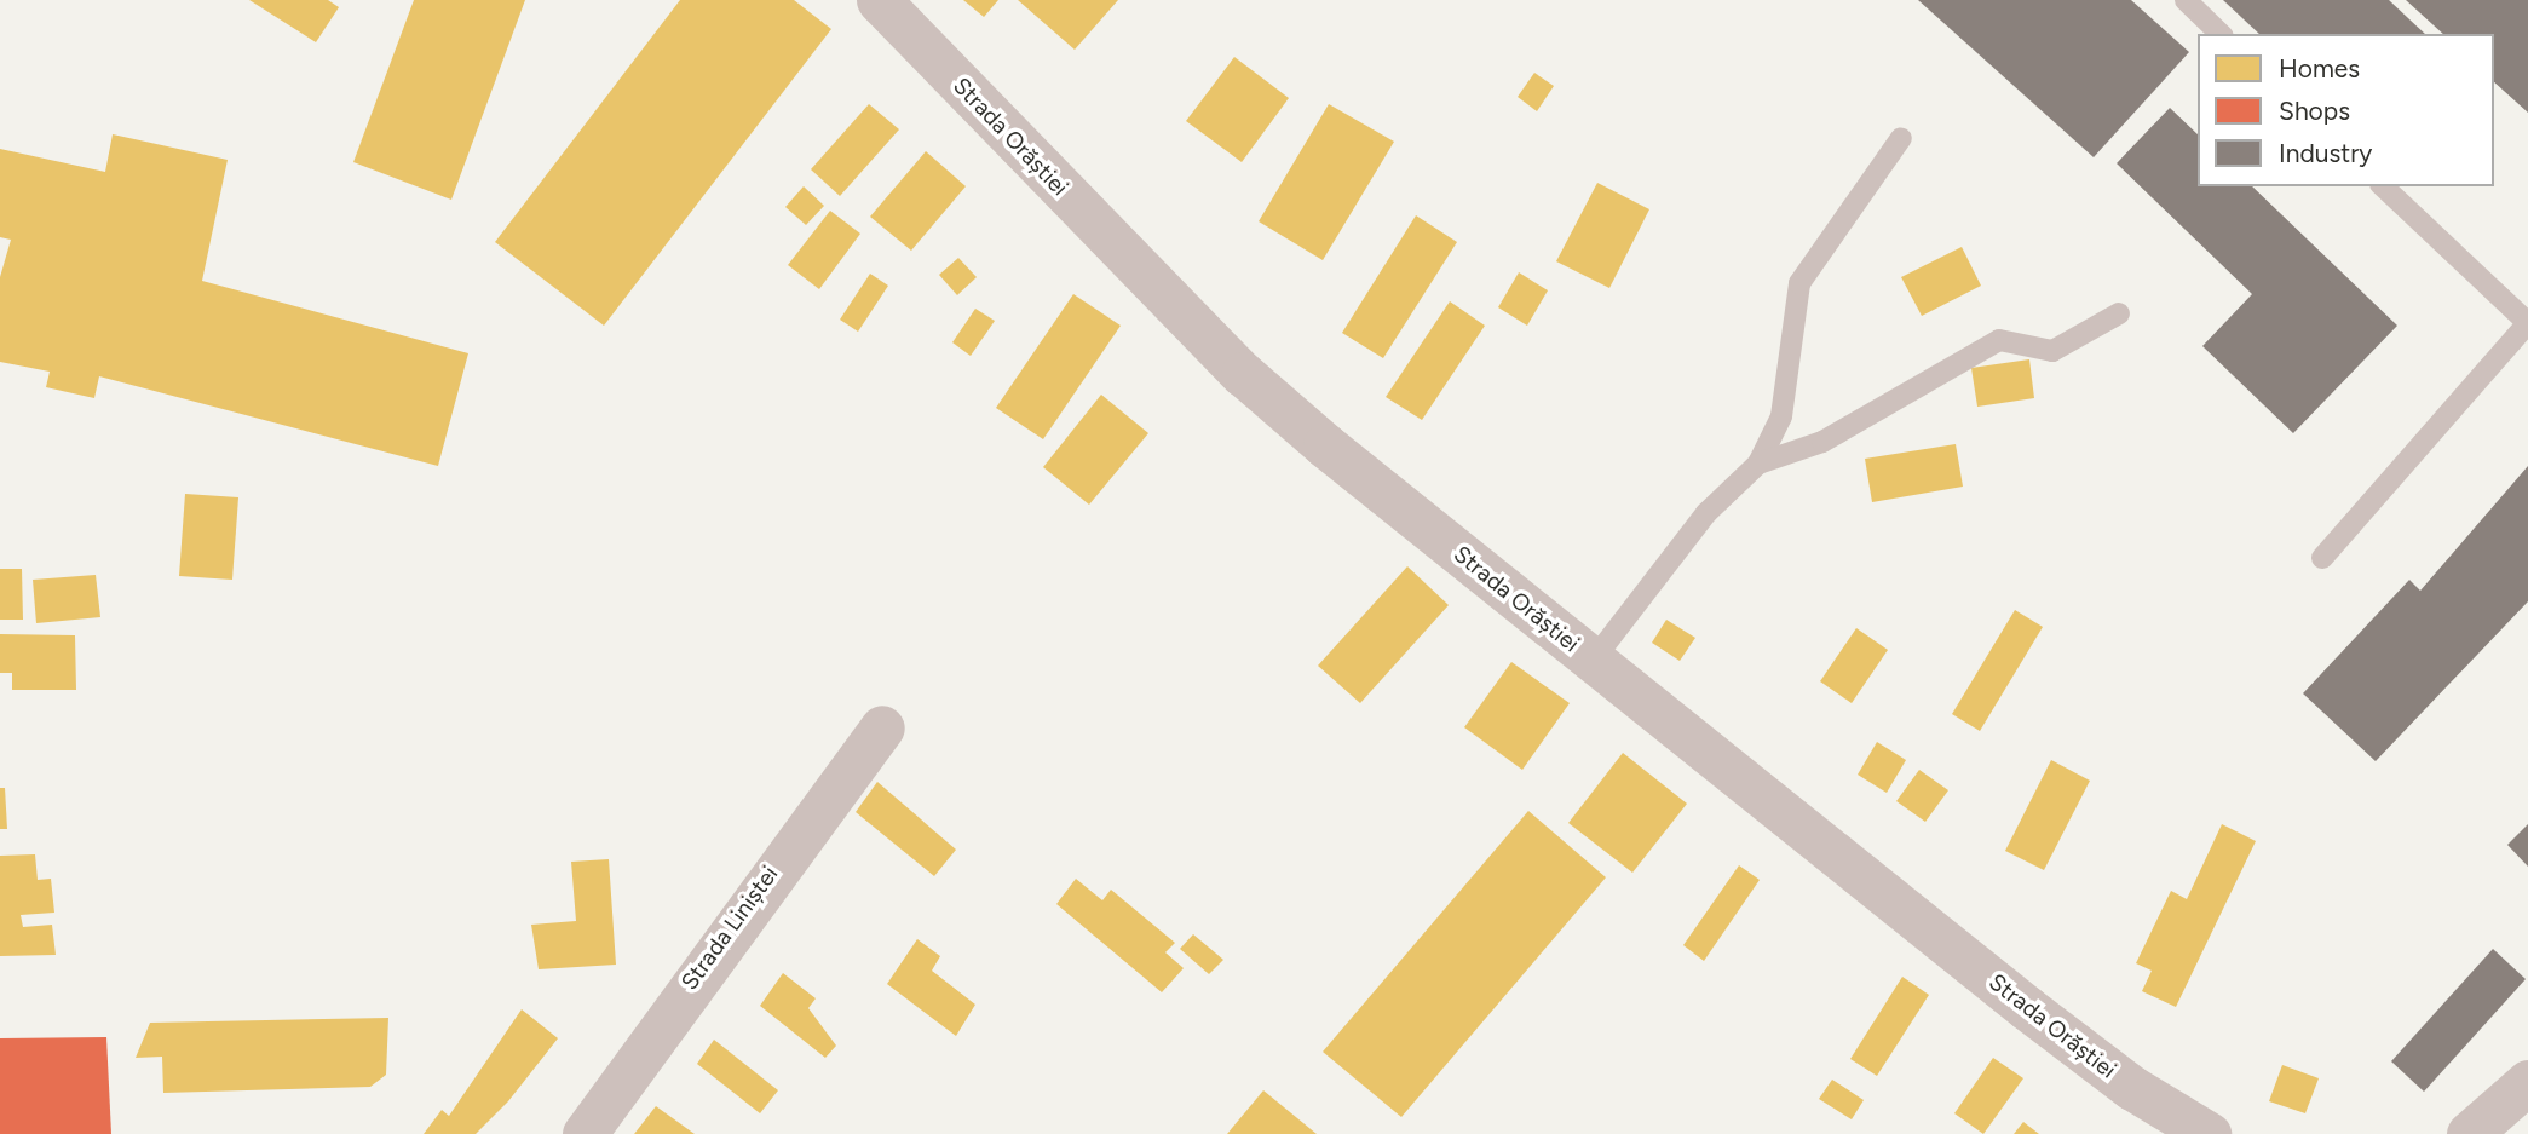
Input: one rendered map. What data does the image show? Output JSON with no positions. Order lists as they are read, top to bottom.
{
  "streets": {
    "street": ["Strada Orăștiei", "Strada Liniștei"]
  },
  "legend": ["Homes", "Shops", "Industry"]
}
